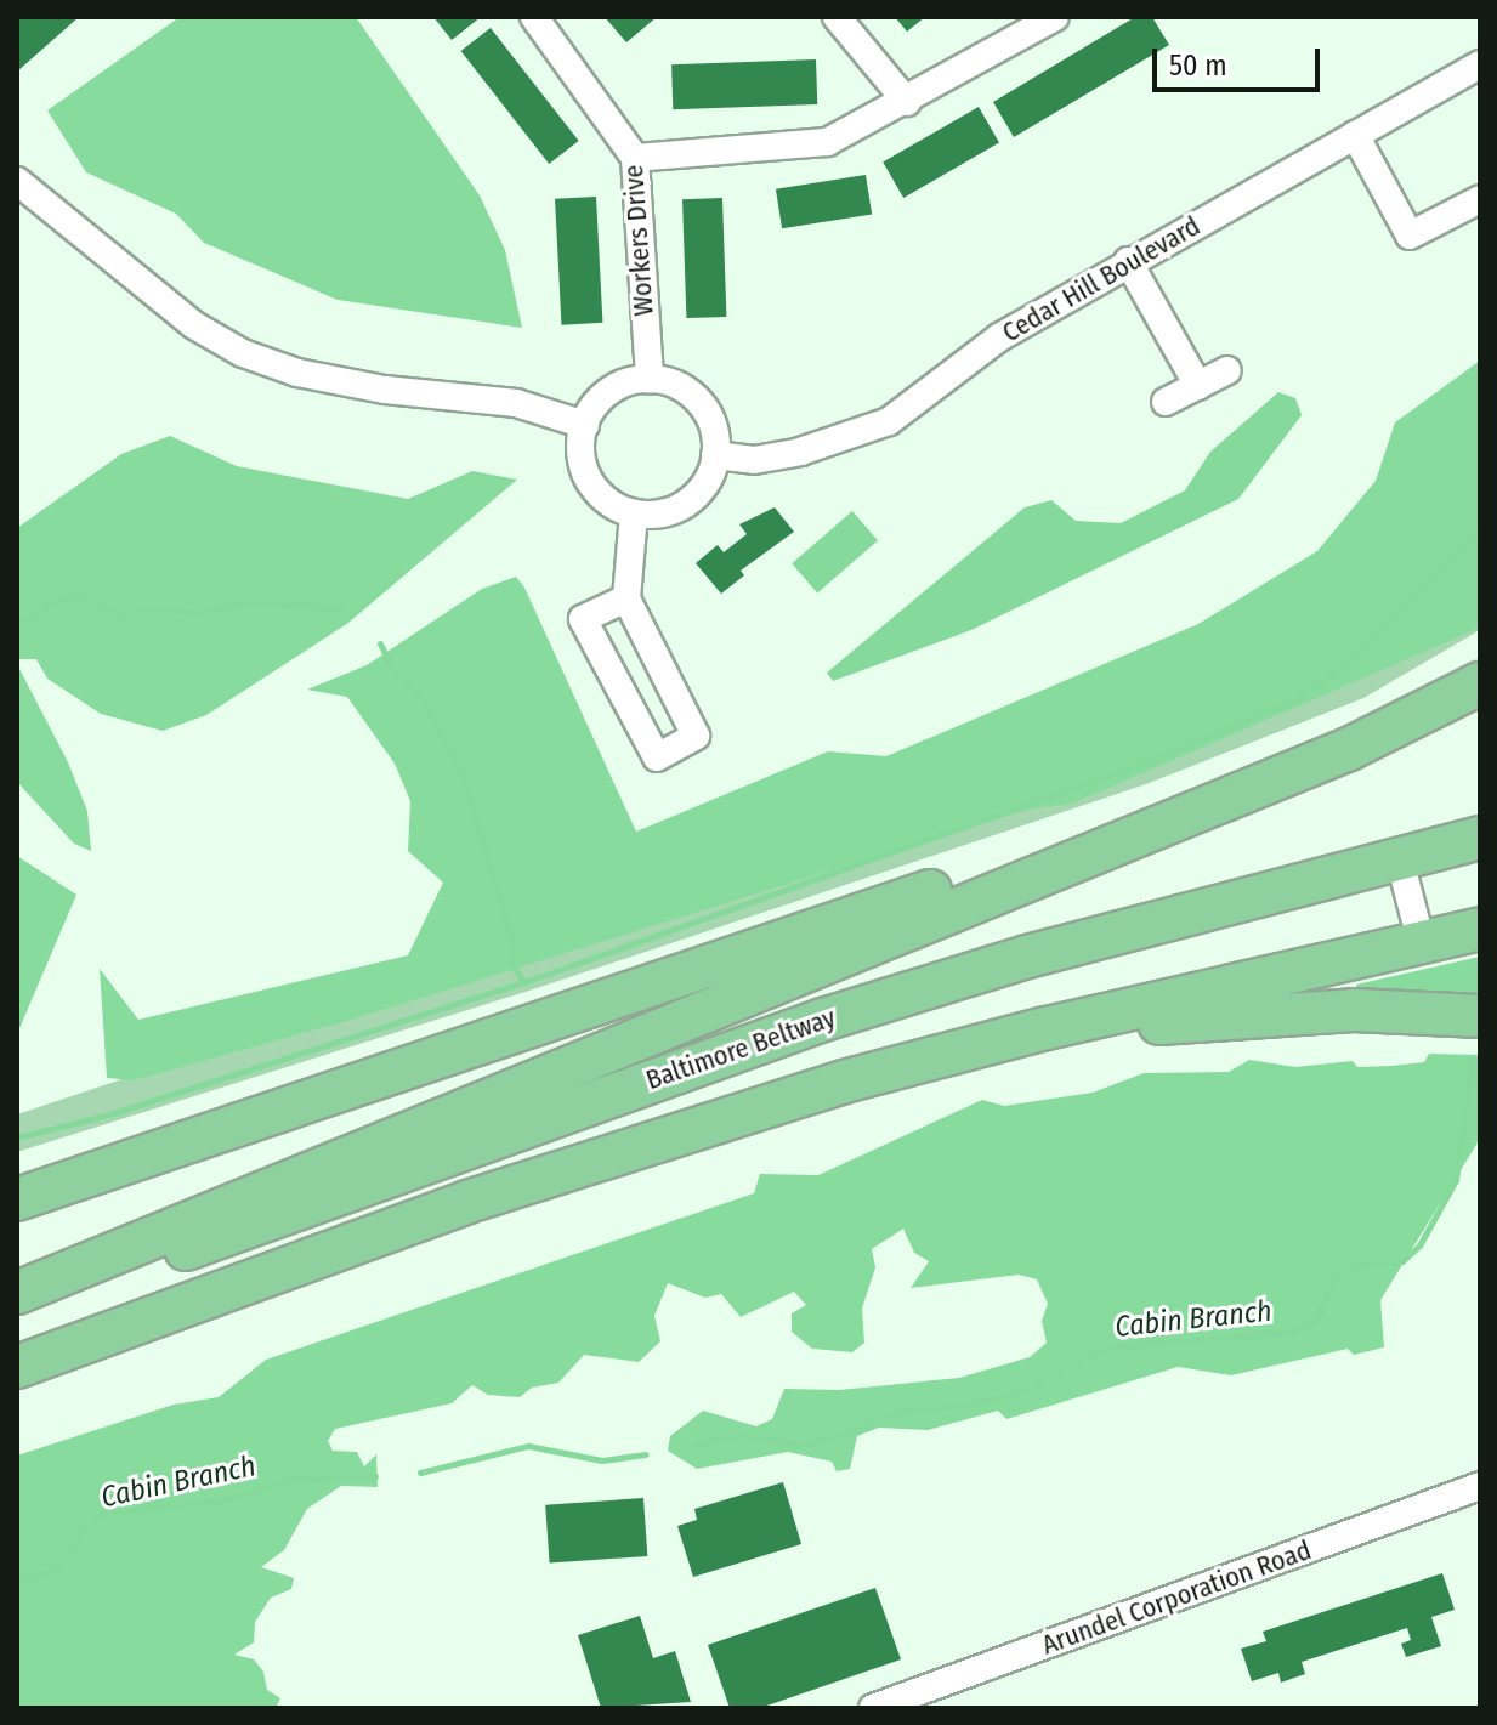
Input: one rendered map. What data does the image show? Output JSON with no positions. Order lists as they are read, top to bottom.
{
  "streets": {
    "highway": ["Baltimore Beltway"],
    "street": ["Workers Drive", "Cedar Hill Boulevard", "Arundel Corporation Road"]
  },
  "crossings": [
    ["Workers Drive", "Cedar Hill Boulevard"]
  ],
  "water": ["Cabin Branch"],
  "scale_bar": "50 m"
}
